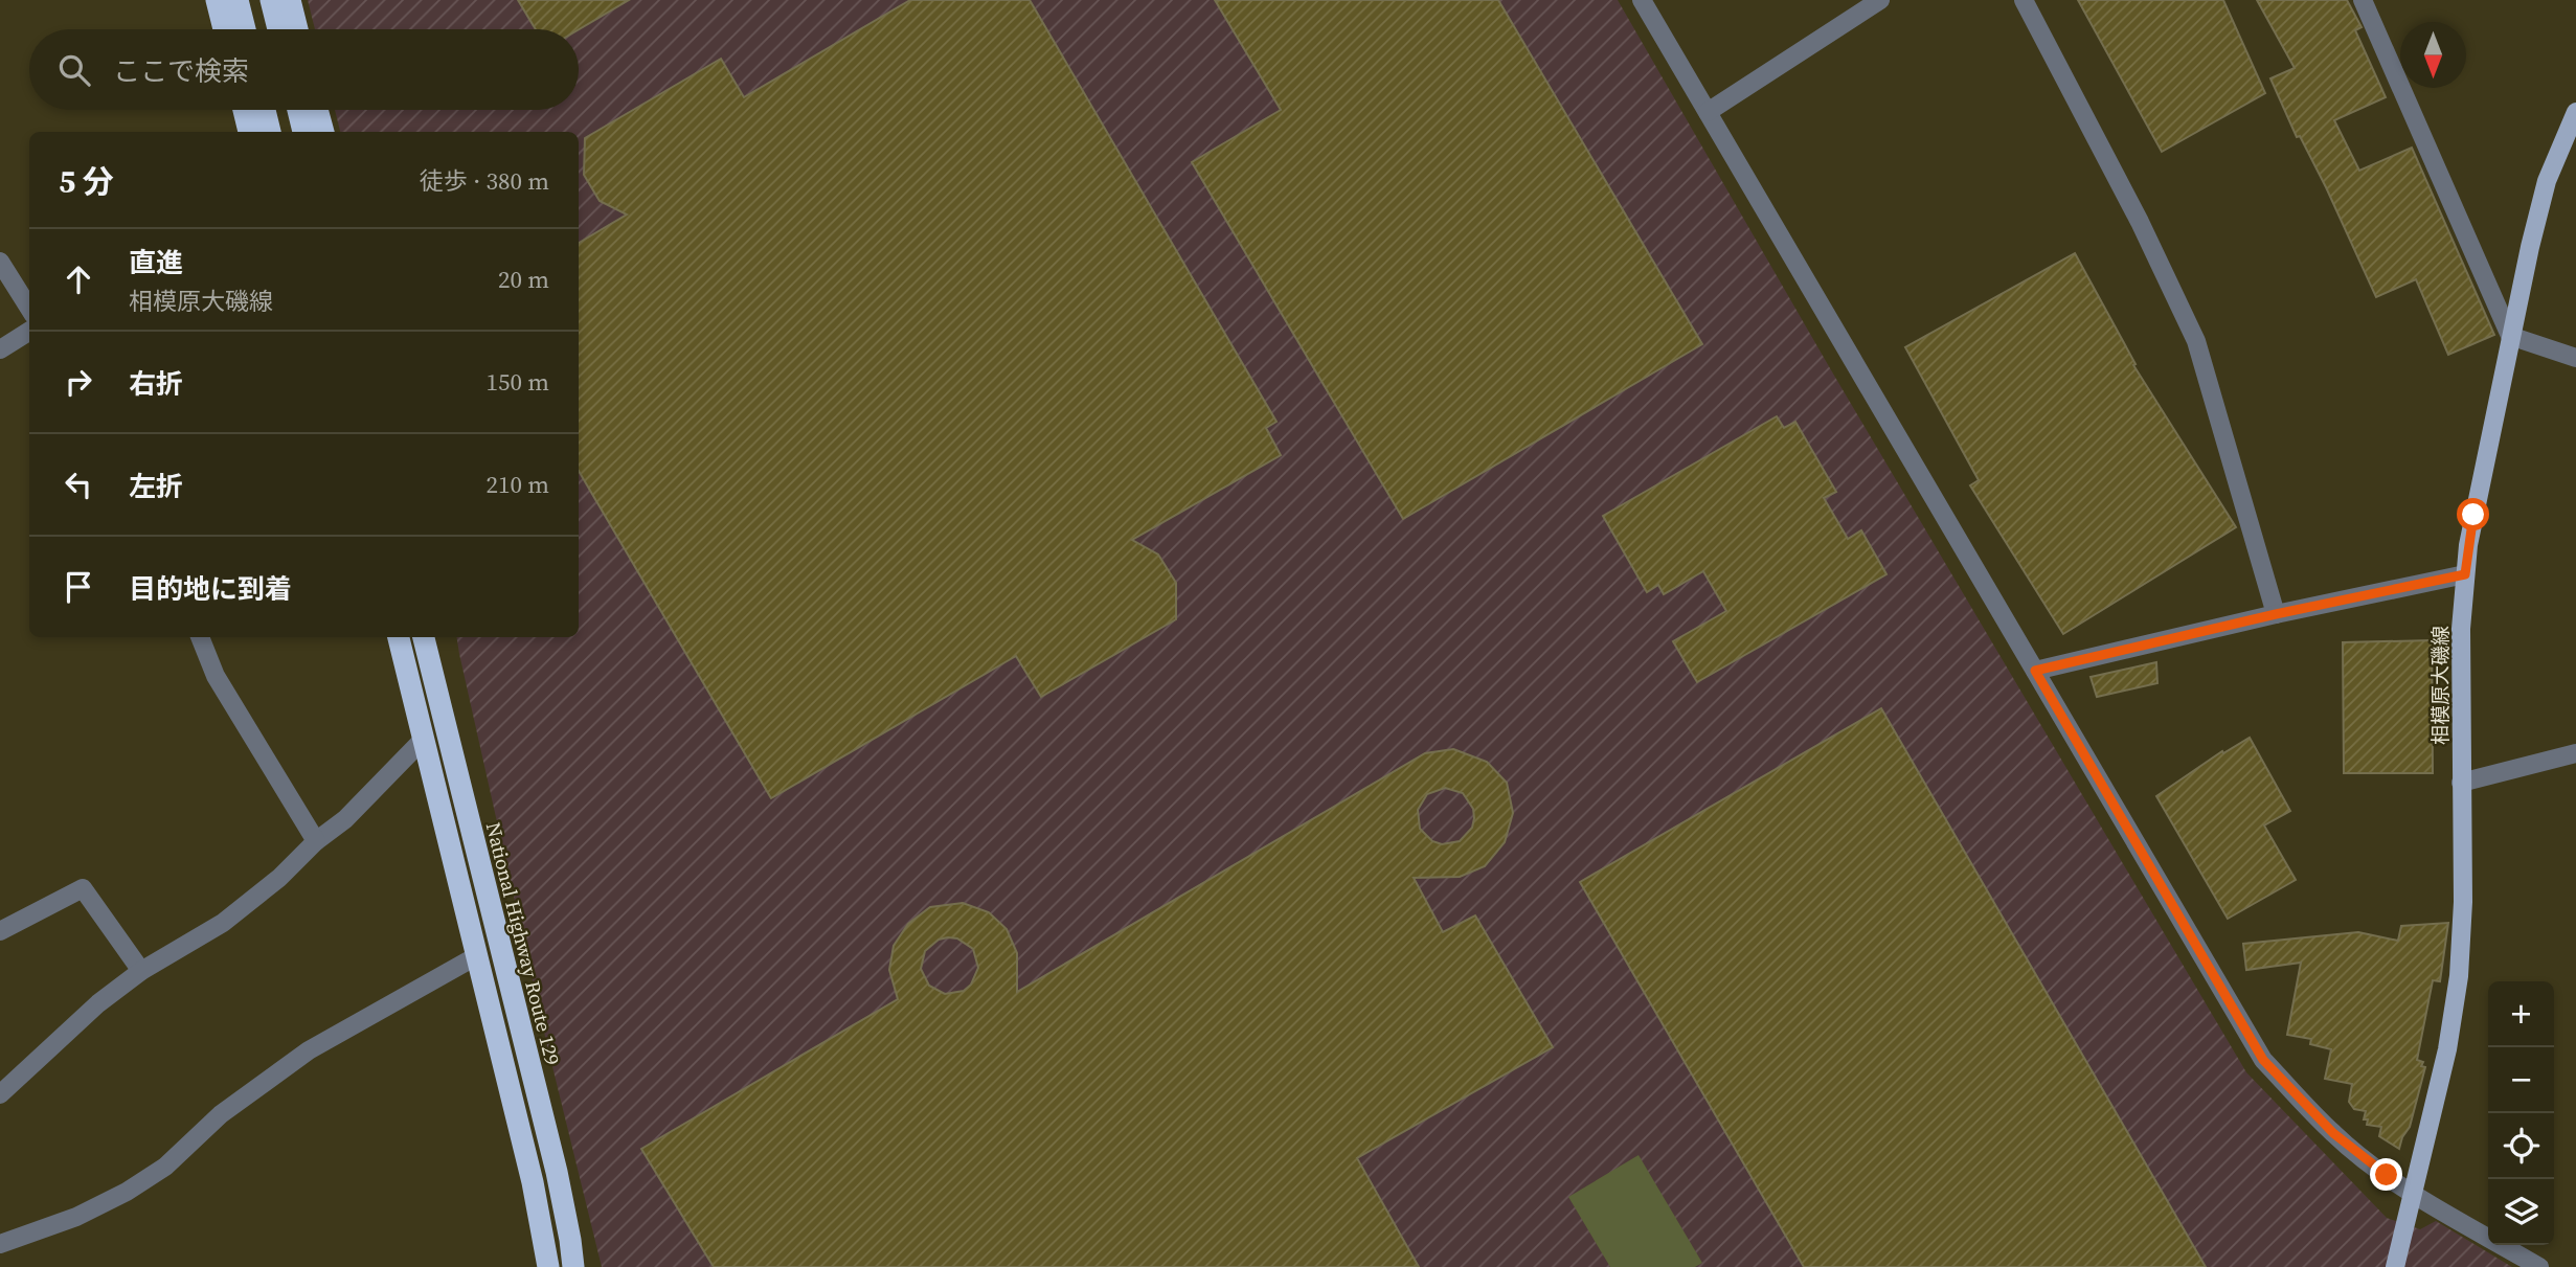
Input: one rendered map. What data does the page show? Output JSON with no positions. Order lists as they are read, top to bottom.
{
  "streets": {
    "highway": ["National Highway Route 129"],
    "main road": ["相模原大磯線"]
  },
  "north": "bottom",
  "page": {
    "search": "ここで検索",
    "heading": ["5 分", "徒歩 · 380 m"],
    "list": [
      ["直進", "相模原大磯線", "20 m"],
      ["右折", "150 m"],
      ["左折", "210 m"],
      "目的地に到着"
    ],
    "map_buttons": ["+", "−"]
  }
}
